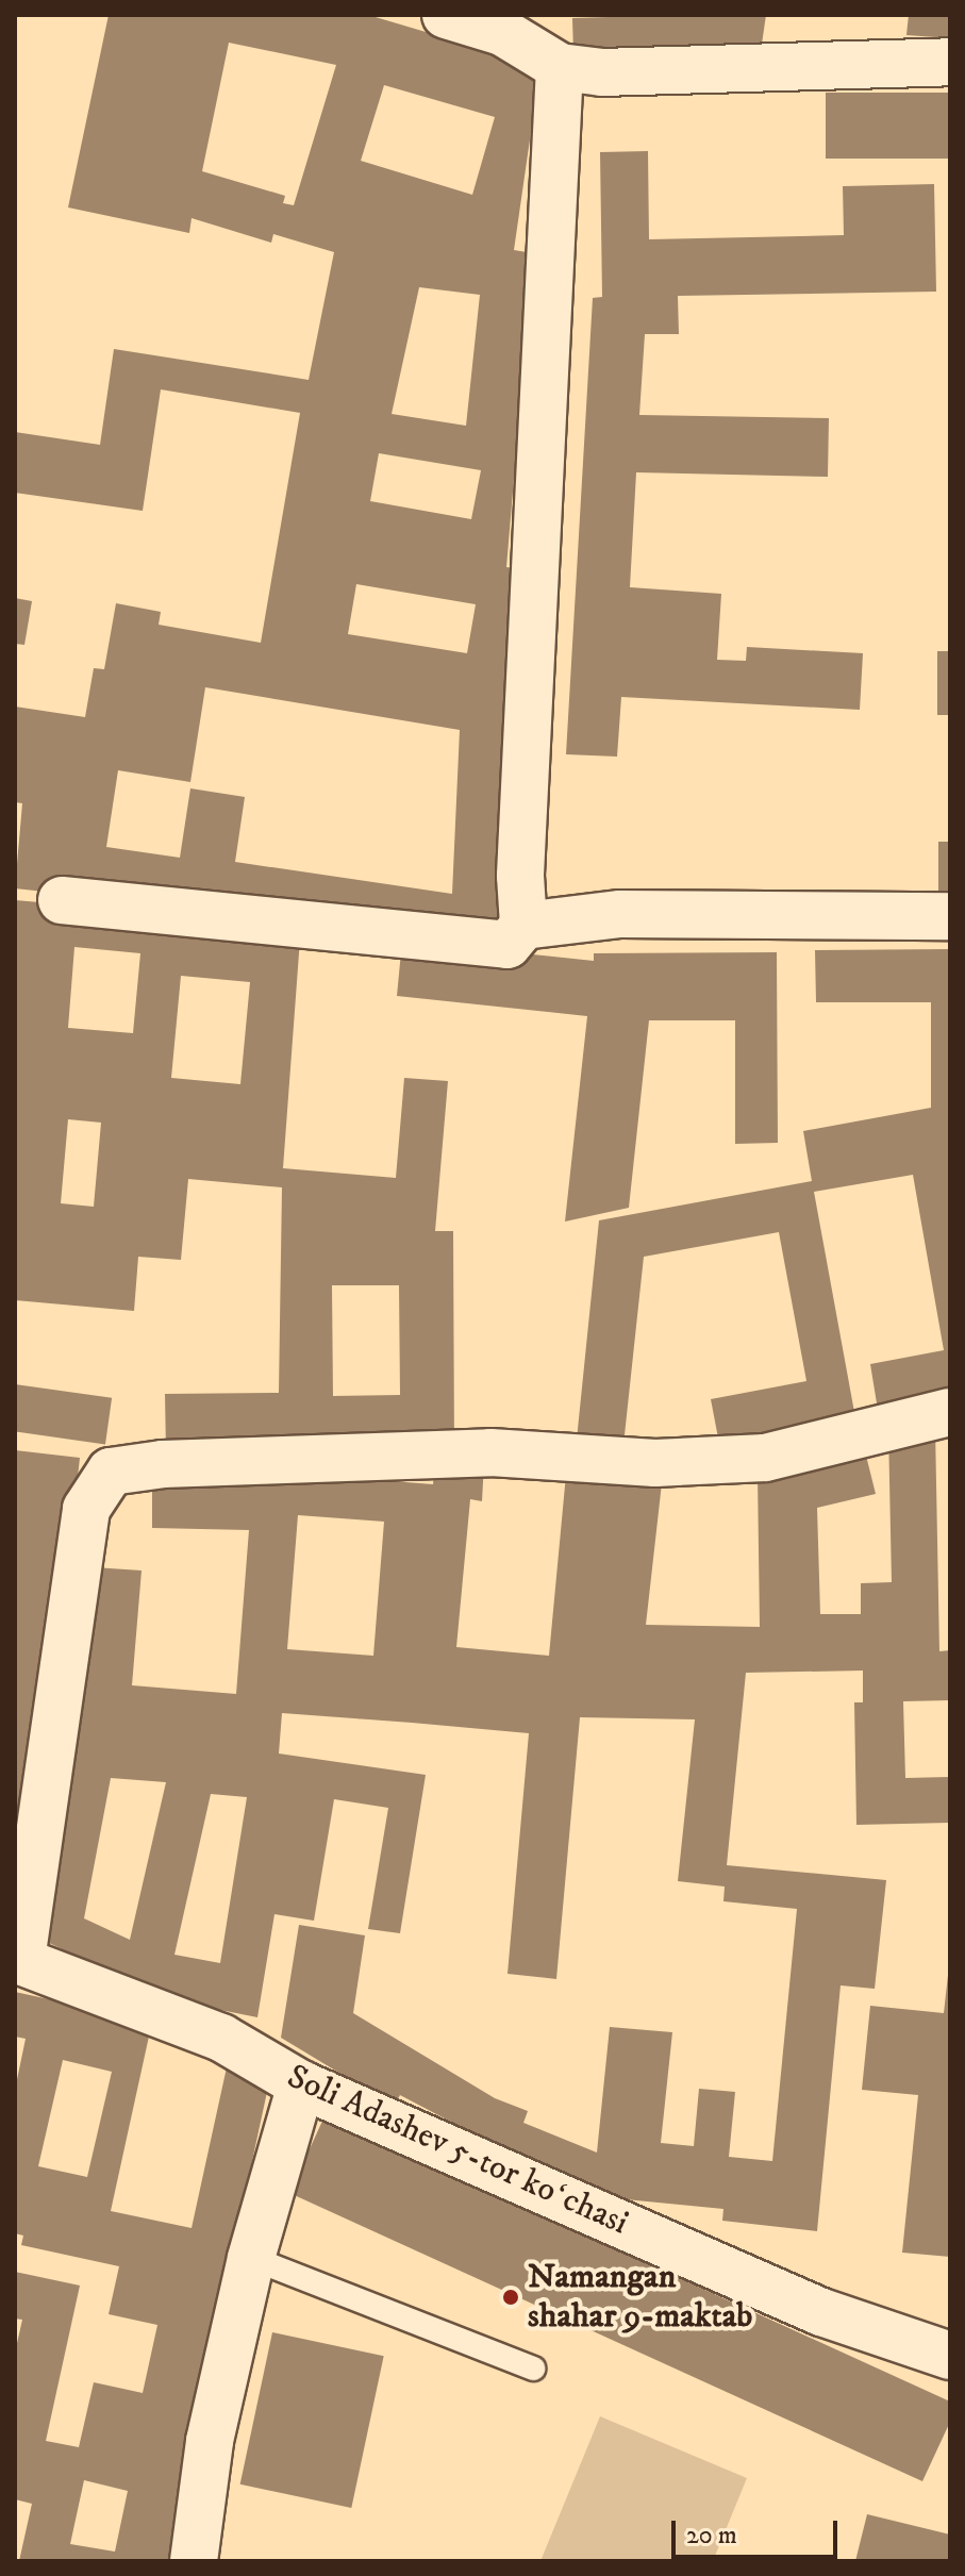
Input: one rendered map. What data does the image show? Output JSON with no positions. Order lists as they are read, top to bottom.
{
  "streets": {
    "street": ["Soli Adashev 5-tor koʻchasi"]
  },
  "places": ["Namangan shahar 9-maktab"],
  "scale_bar": "20 m"
}
